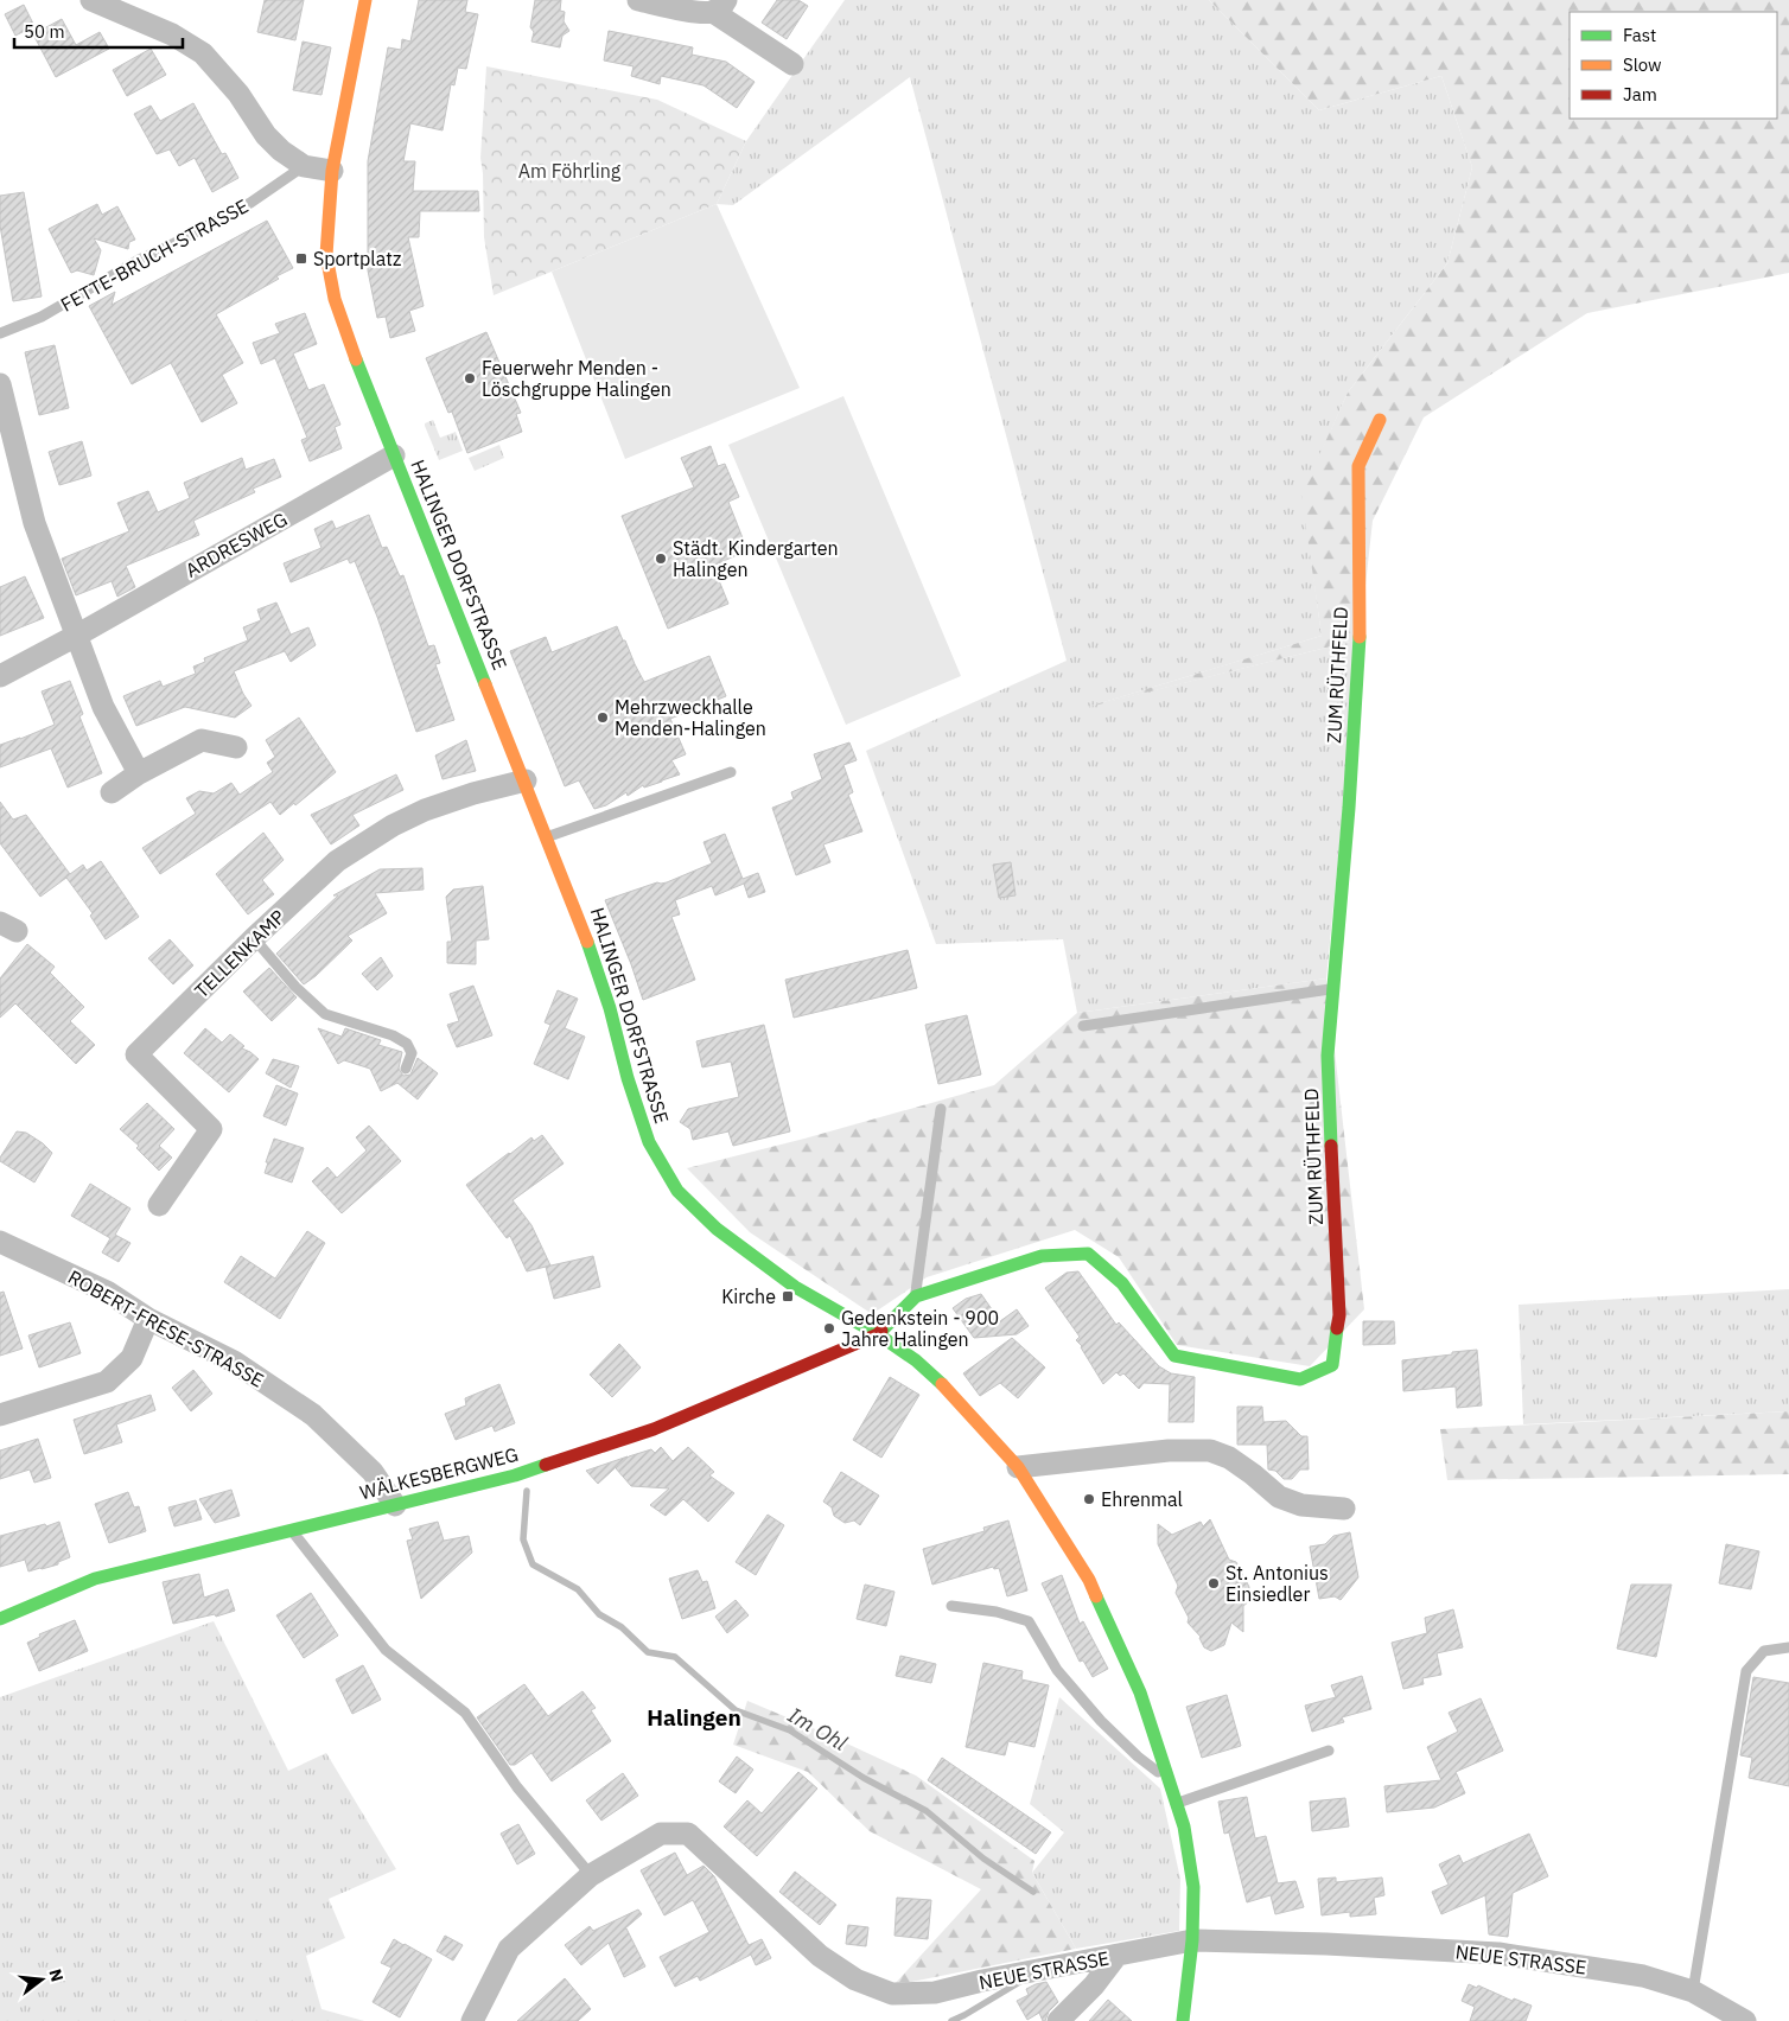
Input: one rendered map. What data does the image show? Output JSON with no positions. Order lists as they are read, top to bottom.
{
  "streets": {
    "street": [
      "ARDRESWEG",
      "HALINGER DORFSTRASSE",
      "ZUM RÜTHFELD",
      "TELLENKAMP",
      "ROBERT-FRESE-STRASSE",
      "WÄLKESBERGWEG",
      "NEUE STRASSE"
    ],
    "lane": ["FETTE-BRUCH-STRASSE"]
  },
  "crossings": [
    ["ARDRESWEG", "HALINGER DORFSTRASSE"],
    ["HALINGER DORFSTRASSE", "ZUM RÜTHFELD"],
    ["HALINGER DORFSTRASSE", "TELLENKAMP"],
    ["HALINGER DORFSTRASSE", "WÄLKESBERGWEG"],
    ["HALINGER DORFSTRASSE", "NEUE STRASSE"],
    ["ZUM RÜTHFELD", "WÄLKESBERGWEG"],
    ["ROBERT-FRESE-STRASSE", "WÄLKESBERGWEG"]
  ],
  "districts": ["Halingen"],
  "water": ["Im Ohl"],
  "parks": ["Am Föhrling"],
  "places": {
    "transit": ["Sportplatz", "Kirche"],
    "other": [
      "Feuerwehr Menden - Löschgruppe Halingen",
      "Städt. Kindergarten Halingen",
      "Mehrzweckhalle Menden-Halingen",
      "Gedenkstein - 900 Jahre Halingen",
      "Ehrenmal",
      "St. Antonius Einsiedler"
    ]
  },
  "legend": ["Fast", "Slow", "Jam"],
  "scale_bar": "50 m",
  "north": "right"
}
